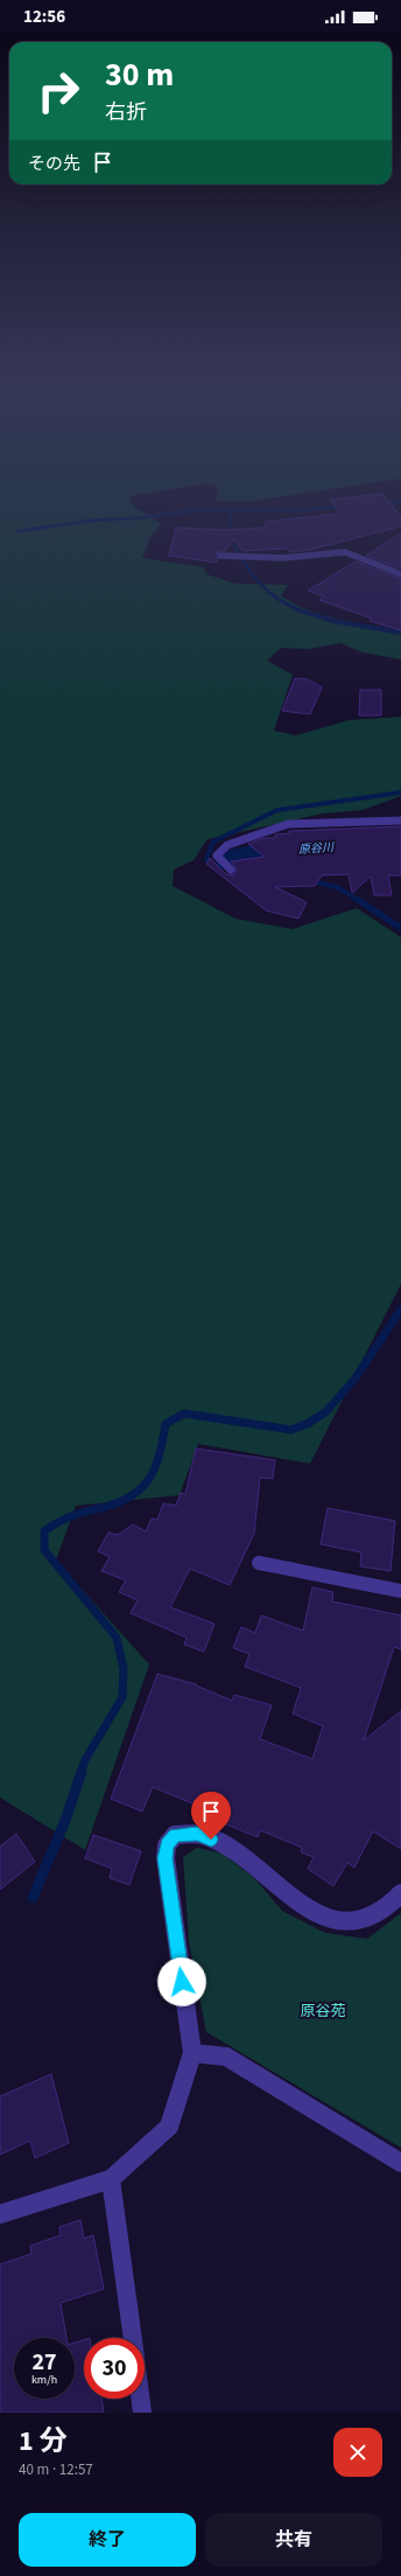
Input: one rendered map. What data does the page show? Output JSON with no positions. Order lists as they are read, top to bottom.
{
  "water": ["原谷川"],
  "parks": ["原谷苑"],
  "page": {
    "status": "12:56",
    "turn": ["30 m", "右折"],
    "then": "その先",
    "speed": "27 km/h",
    "limit": "30",
    "heading": ["1 分", "40 m · 12:57"],
    "buttons": ["終了", "共有"]
  }
}
